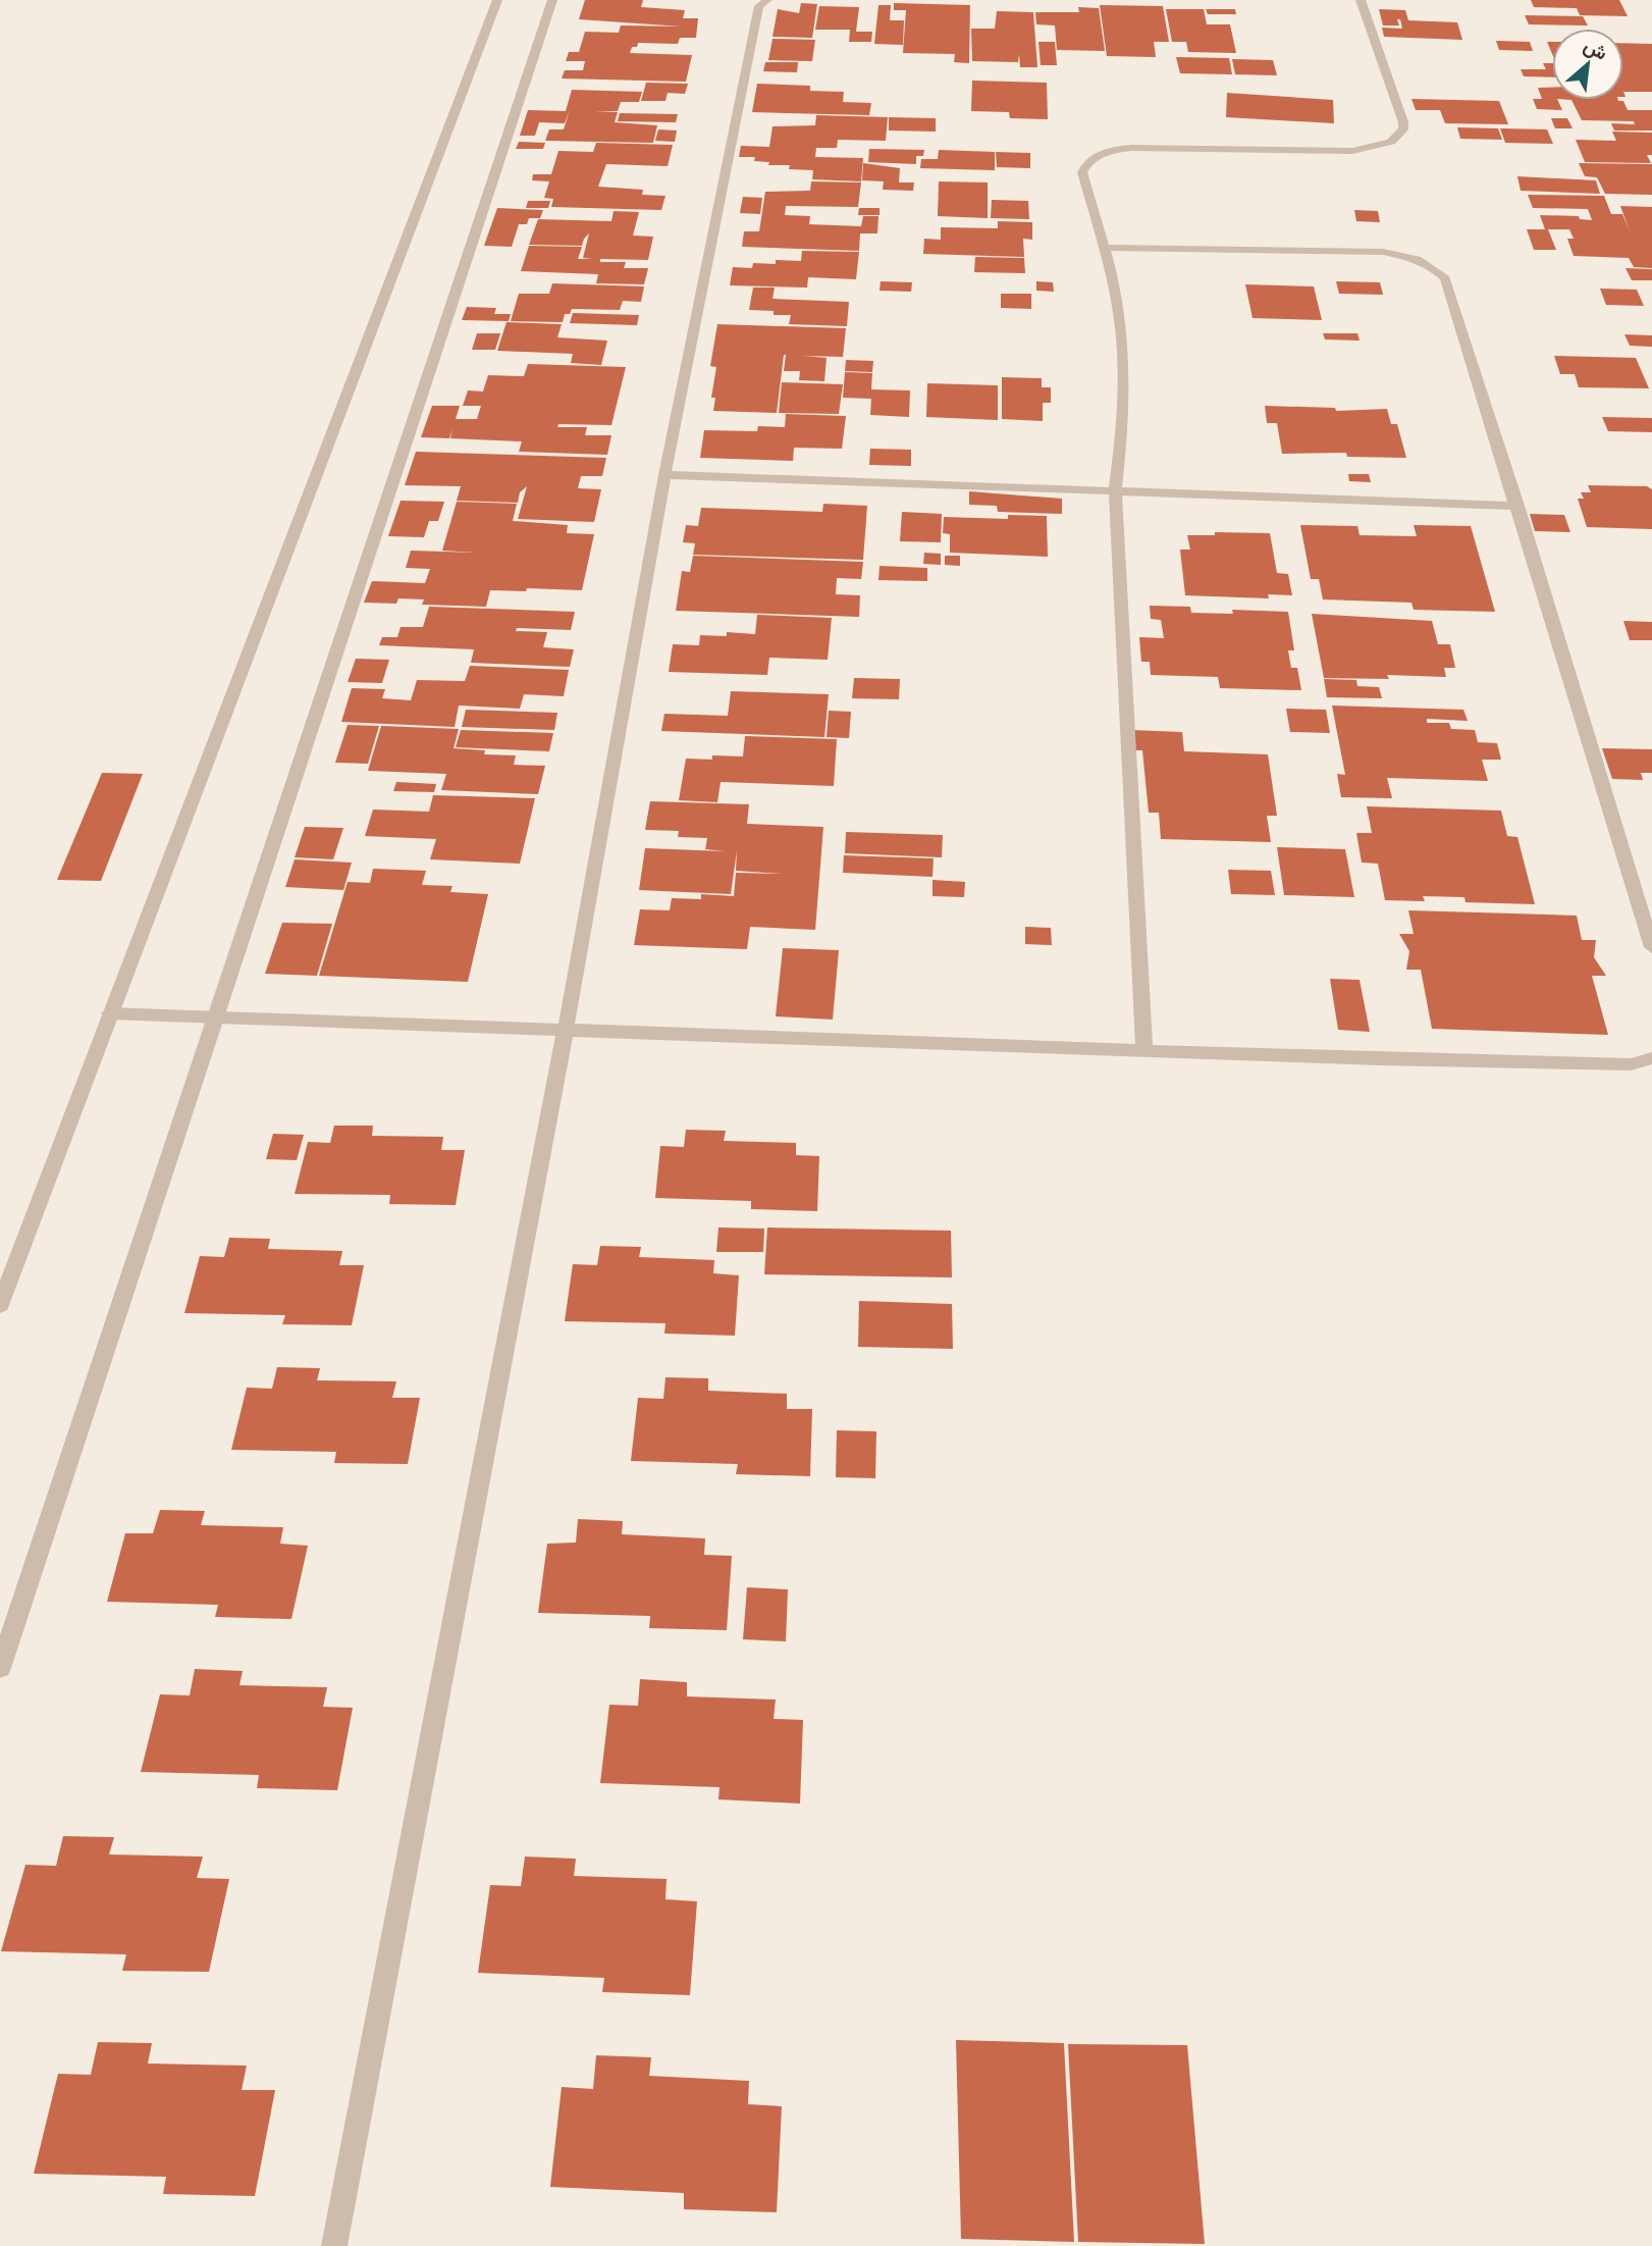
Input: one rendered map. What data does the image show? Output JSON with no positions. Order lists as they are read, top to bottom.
{
  "north": "top right"
}
